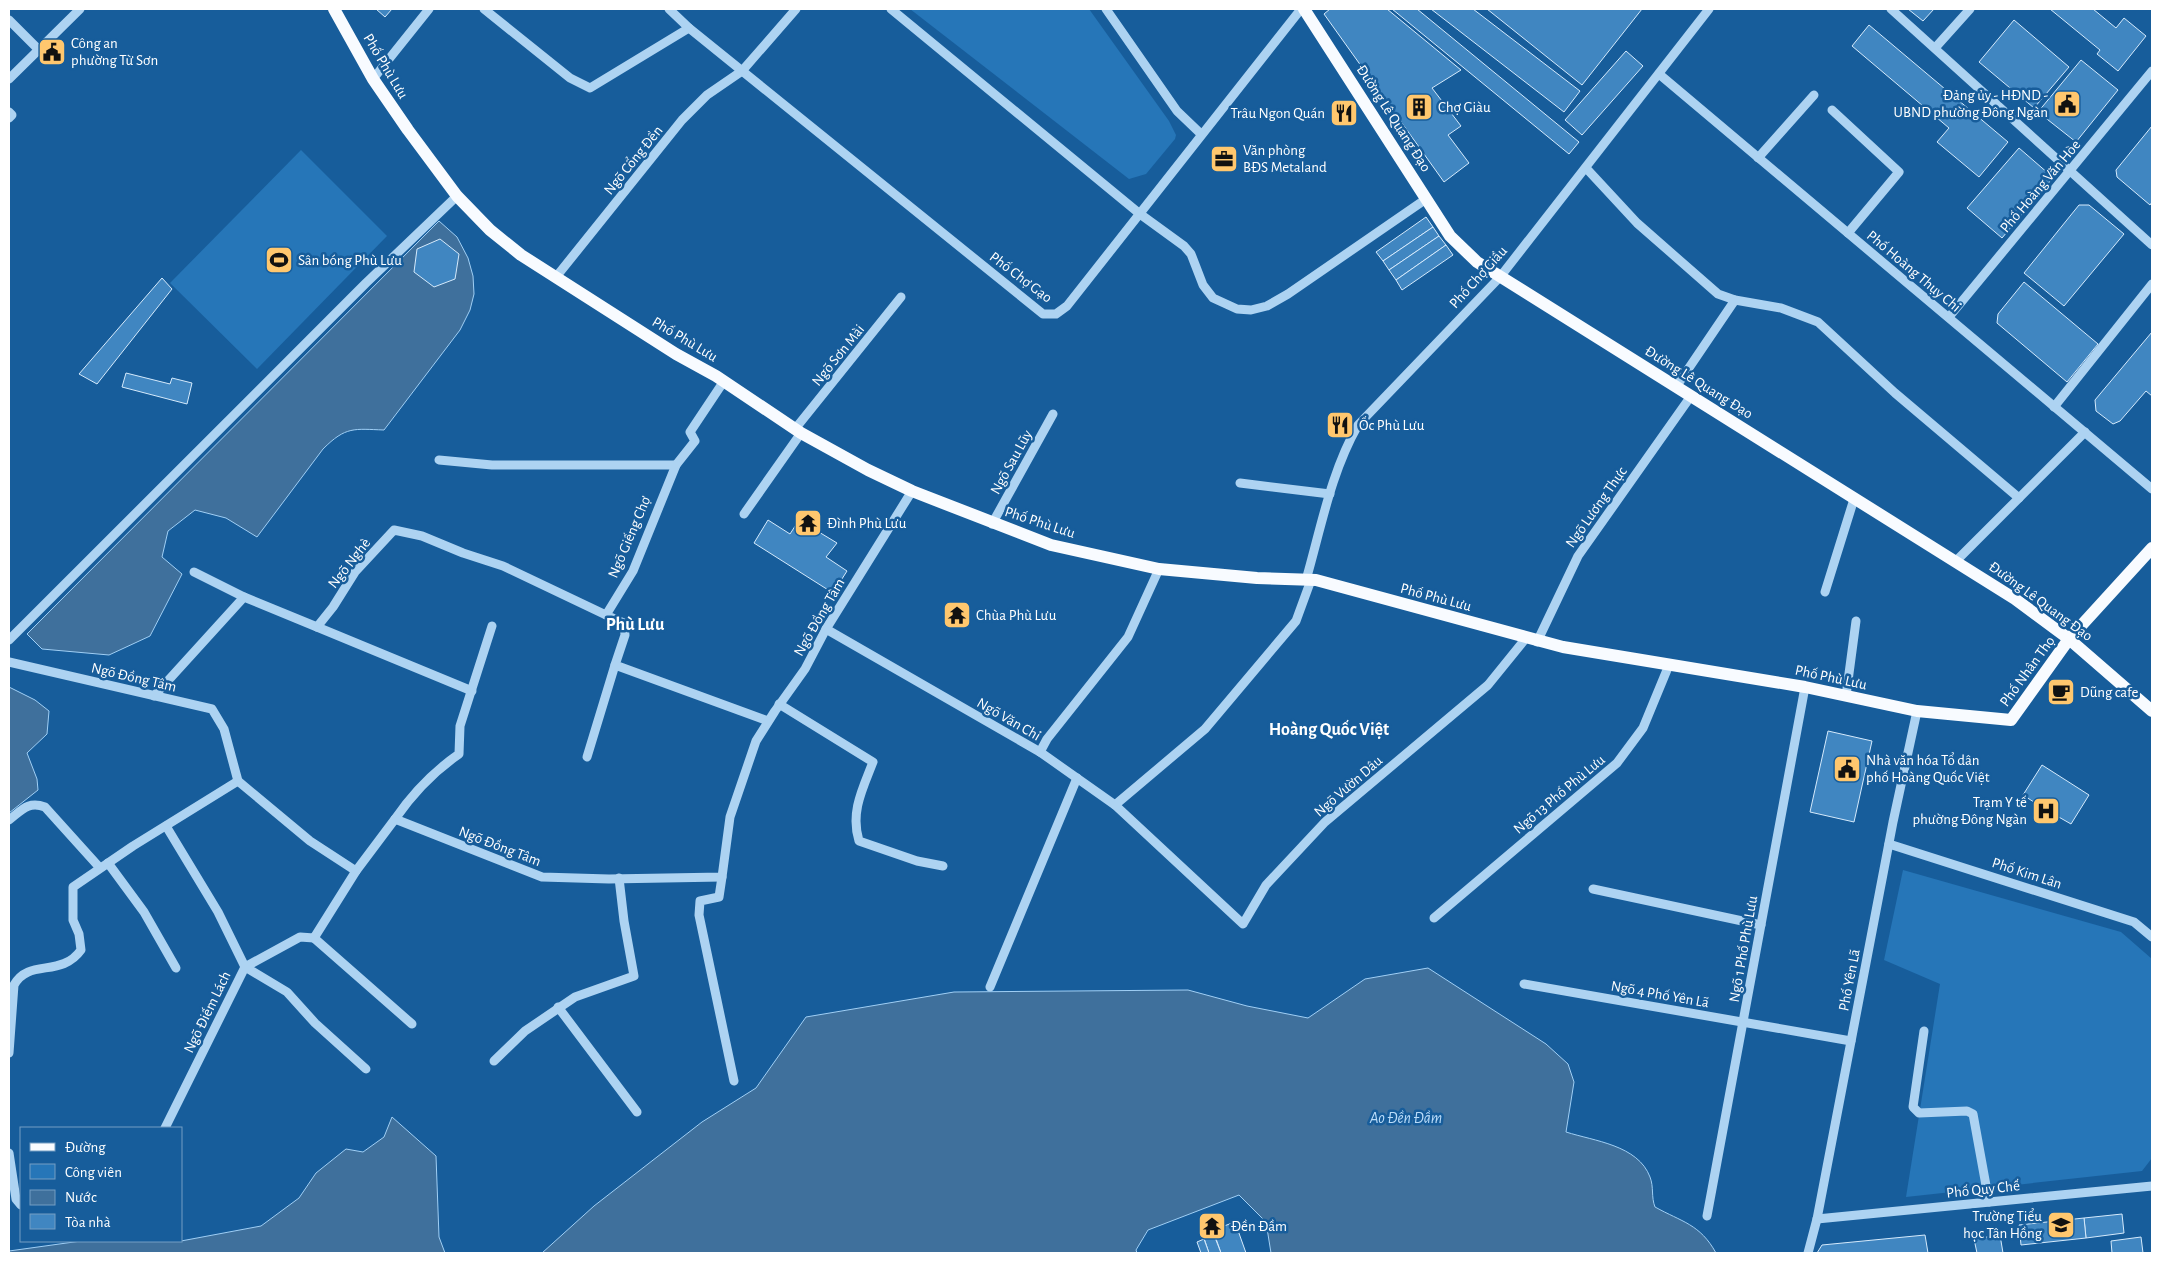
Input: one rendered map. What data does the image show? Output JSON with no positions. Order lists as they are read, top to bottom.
{
  "streets": {
    "main road": ["Phố Phù Lưu", "Đường Lê Quang Đạo", "Phố Nhân Thọ"],
    "street": [
      "Ngõ Cổng Đền",
      "Phố Hoàng Văn Hòe",
      "Phố Hoàng Thụy Chi",
      "Phố Chợ Gạo",
      "Phố Chợ Giầu",
      "Ngõ Sơn Mài",
      "Ngõ Sau Lũy",
      "Ngõ Lương Thực",
      "Ngõ Giếng Chợ",
      "Ngõ Nghè",
      "Ngõ Đồng Tâm",
      "Ngõ Văn Chỉ",
      "Ngõ Vườn Dâu",
      "Ngõ 13 Phố Phù Lưu",
      "Phố Kim Lân",
      "Ngõ 1 Phố Phù Lưu",
      "Phố Yên Lã",
      "Ngõ 4 Phố Yên Lã",
      "Ngõ Điếm Lách",
      "Phố Quy Chế"
    ]
  },
  "crossings": [
    ["Phố Phù Lưu", "Ngõ Cổng Đền"],
    ["Phố Phù Lưu", "Phố Chợ Giầu"],
    ["Phố Phù Lưu", "Ngõ Sơn Mài"],
    ["Phố Phù Lưu", "Ngõ Sau Lũy"],
    ["Phố Phù Lưu", "Ngõ Lương Thực"],
    ["Phố Phù Lưu", "Ngõ Giếng Chợ"],
    ["Phố Phù Lưu", "Ngõ Đồng Tâm"],
    ["Phố Phù Lưu", "Phố Nhân Thọ"],
    ["Phố Phù Lưu", "Ngõ Văn Chỉ"],
    ["Phố Phù Lưu", "Ngõ Vườn Dâu"],
    ["Phố Phù Lưu", "Ngõ 13 Phố Phù Lưu"],
    ["Phố Phù Lưu", "Ngõ 1 Phố Phù Lưu"],
    ["Phố Phù Lưu", "Phố Yên Lã"],
    ["Đường Lê Quang Đạo", "Phố Chợ Gạo"],
    ["Đường Lê Quang Đạo", "Phố Chợ Giầu"],
    ["Đường Lê Quang Đạo", "Ngõ Lương Thực"],
    ["Đường Lê Quang Đạo", "Phố Nhân Thọ"],
    ["Ngõ Cổng Đền", "Phố Chợ Gạo"],
    ["Phố Hoàng Văn Hòe", "Phố Hoàng Thụy Chi"],
    ["Phố Hoàng Thụy Chi", "Phố Chợ Giầu"],
    ["Phố Chợ Giầu", "Ngõ Vườn Dâu"],
    ["Ngõ Lương Thực", "Ngõ Vườn Dâu"],
    ["Ngõ Giếng Chợ", "Ngõ Nghè"],
    ["Ngõ Đồng Tâm", "Ngõ Văn Chỉ"],
    ["Phố Nhân Thọ", "Phố Yên Lã"],
    ["Phố Kim Lân", "Phố Yên Lã"],
    ["Ngõ 1 Phố Phù Lưu", "Ngõ 4 Phố Yên Lã"],
    ["Phố Yên Lã", "Ngõ 4 Phố Yên Lã"],
    ["Phố Yên Lã", "Phố Quy Chế"]
  ],
  "districts": ["Phù Lưu", "Hoàng Quốc Việt"],
  "water": ["Ao Đền Đầm"],
  "places": {
    "public building": ["Công an phường Từ Sơn", "Đảng ủy - HĐND - UBND phường Đông Ngàn", "Nhà văn hóa Tổ dân phố Hoàng Quốc Việt"],
    "building": ["Chợ Giàu"],
    "restaurant": ["Trâu Ngon Quán", "Ốc Phù Lưu"],
    "office": ["Văn phòng BĐS Metaland"],
    "sports": ["Sân bóng Phù Lưu"],
    "temple": ["Đình Phù Lưu", "Chùa Phù Lưu", "Đền Đầm"],
    "cafe": ["Dũng cafe"],
    "hospital": ["Trạm Y tế phường Đông Ngàn"],
    "school or university": ["Trường Tiểu học Tân Hồng"]
  },
  "legend": [
    "Đường",
    "Công viên",
    "Nước",
    "Tòa nhà"
  ]
}
